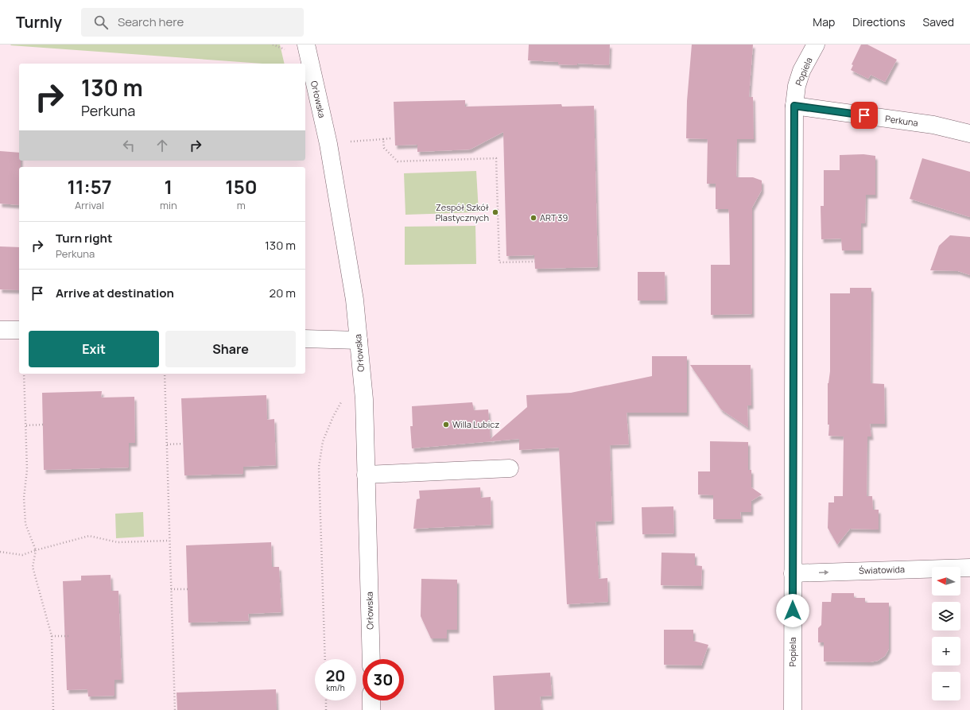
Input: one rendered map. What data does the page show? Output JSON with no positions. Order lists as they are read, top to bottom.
{
  "streets": {
    "street": [
      "Popiela",
      "Orłowska",
      "Perkuna",
      "Światowida"
    ]
  },
  "crossings": [
    ["Popiela", "Perkuna"],
    ["Popiela", "Światowida"]
  ],
  "one_way": ["Światowida"],
  "places": ["Zespół Szkół Plastycznych", "ART 39", "Willa Lubicz"],
  "north": "left",
  "page": {
    "header": "Turnly",
    "search": "Search here",
    "nav": ["Map", "Directions", "Saved"],
    "turn": ["130 m", "Perkuna"],
    "eta": [
      "11:57",
      "Arrival",
      "1",
      "min",
      "150",
      "m"
    ],
    "list": [
      {
        "name": "Turn right",
        "note": "Perkuna",
        "value": "130 m"
      },
      {
        "name": "Arrive at destination",
        "value": "20 m"
      }
    ],
    "buttons": ["Exit", "Share"],
    "map_buttons": ["+", "−"],
    "speed": "20 km/h",
    "limit": "30"
  }
}
